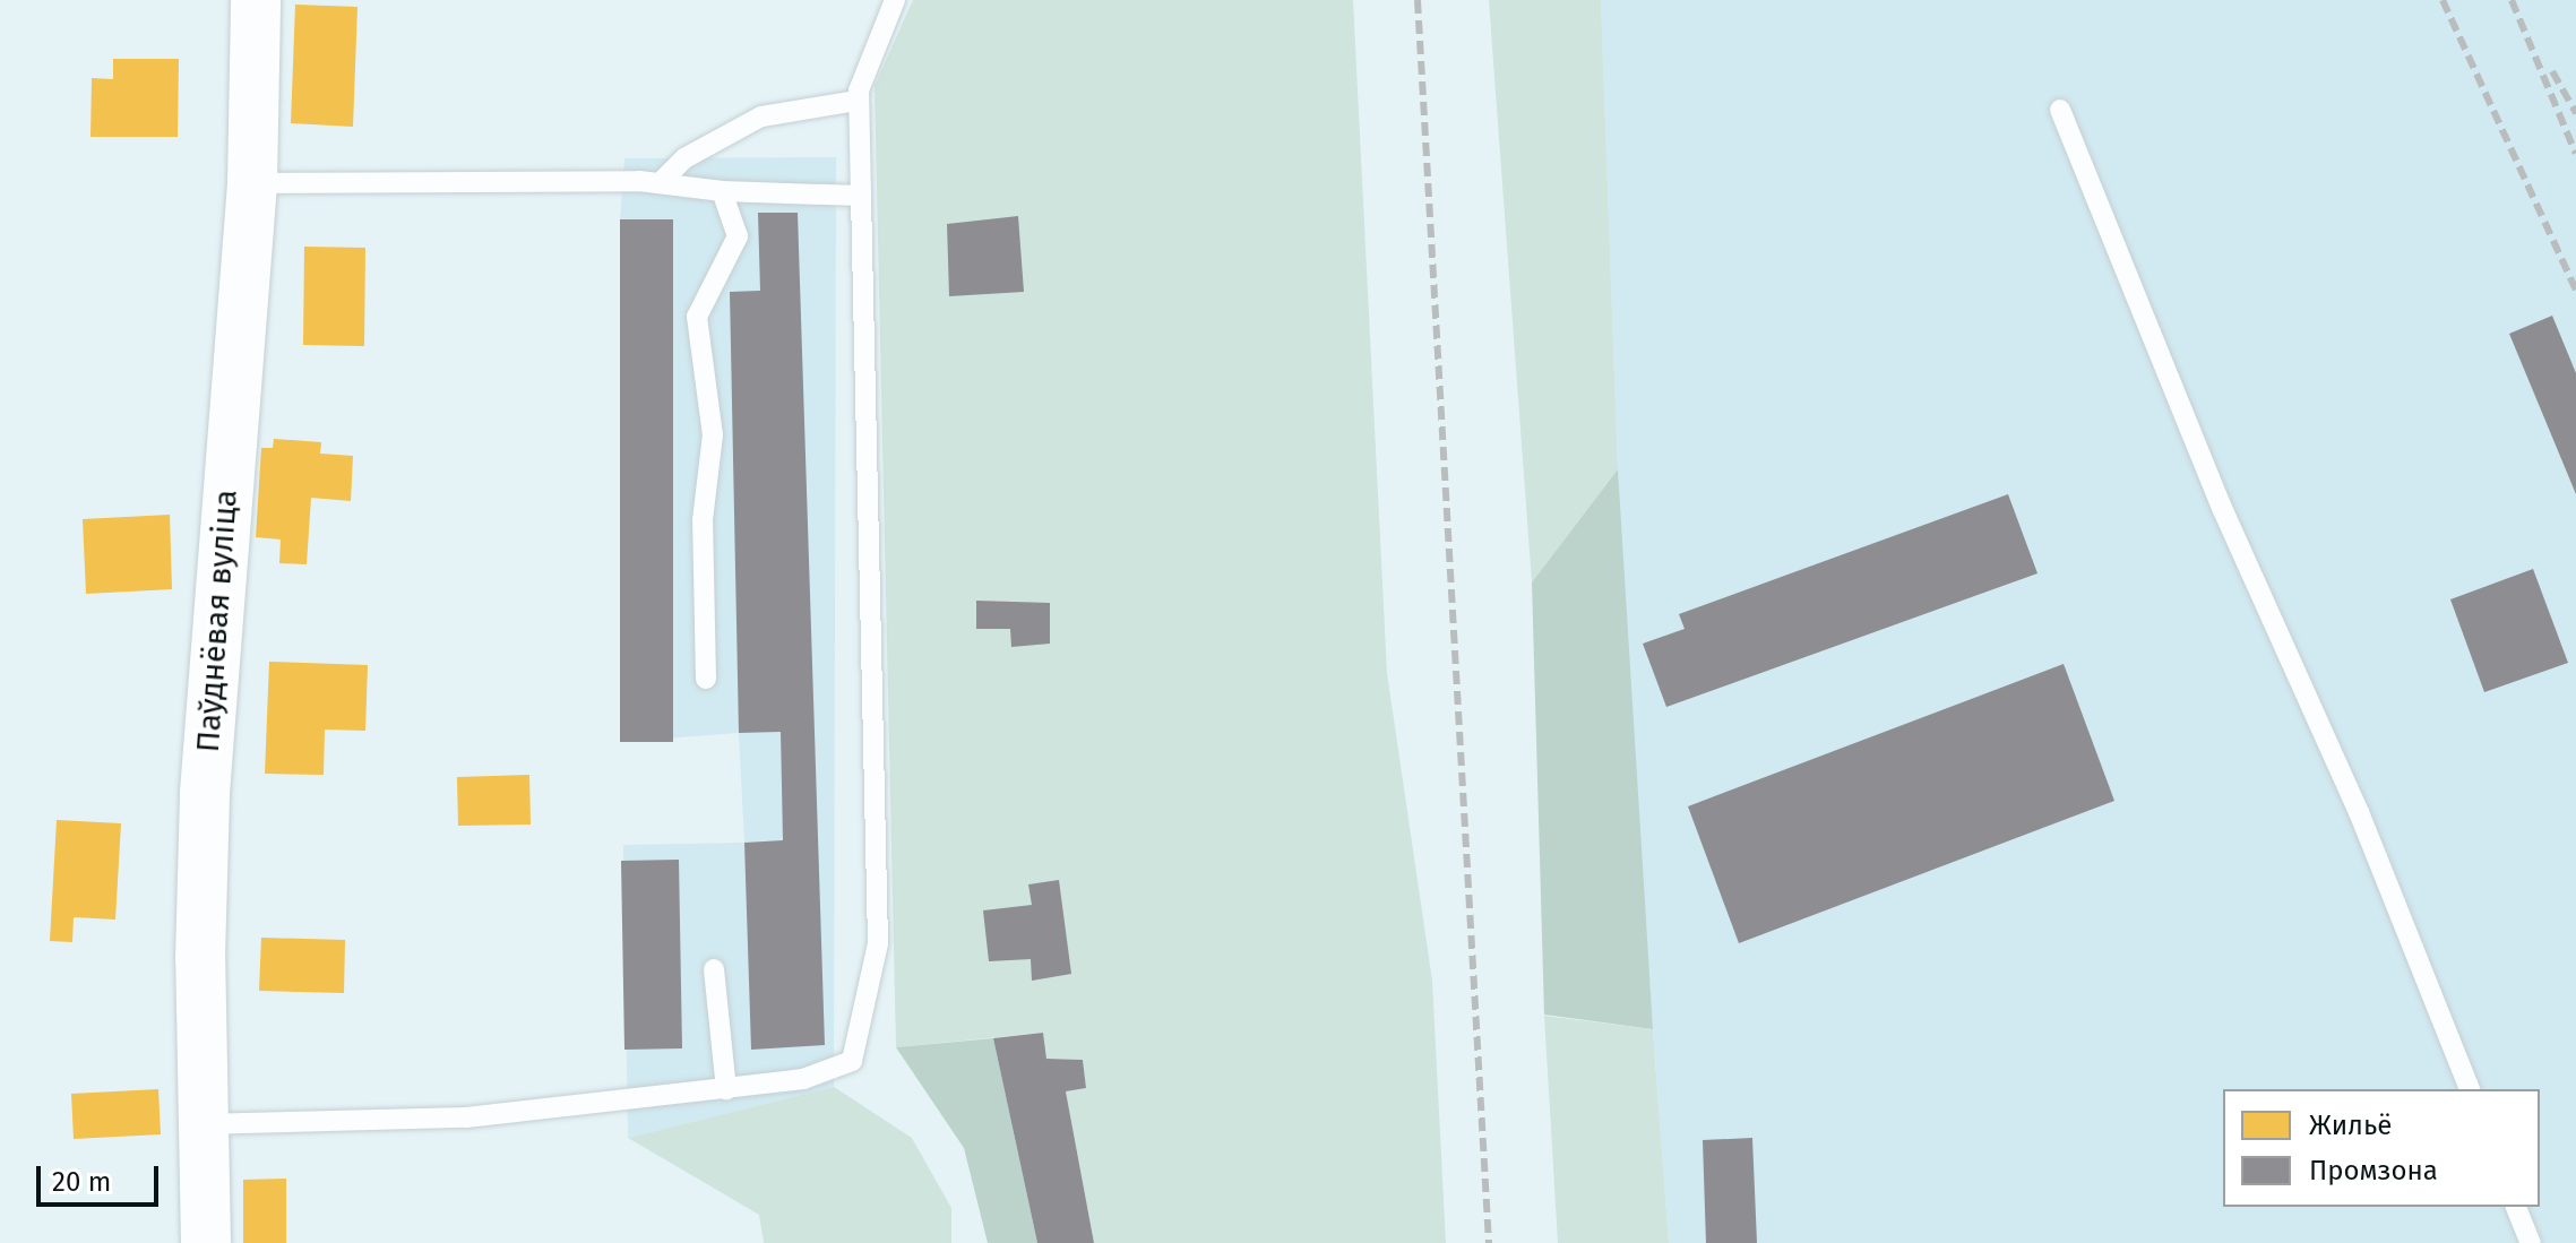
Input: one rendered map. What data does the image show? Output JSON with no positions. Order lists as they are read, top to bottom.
{
  "streets": {
    "street": ["Паўднёвая вуліца"]
  },
  "legend": ["Жильё", "Промзона"],
  "scale_bar": "20 m"
}
